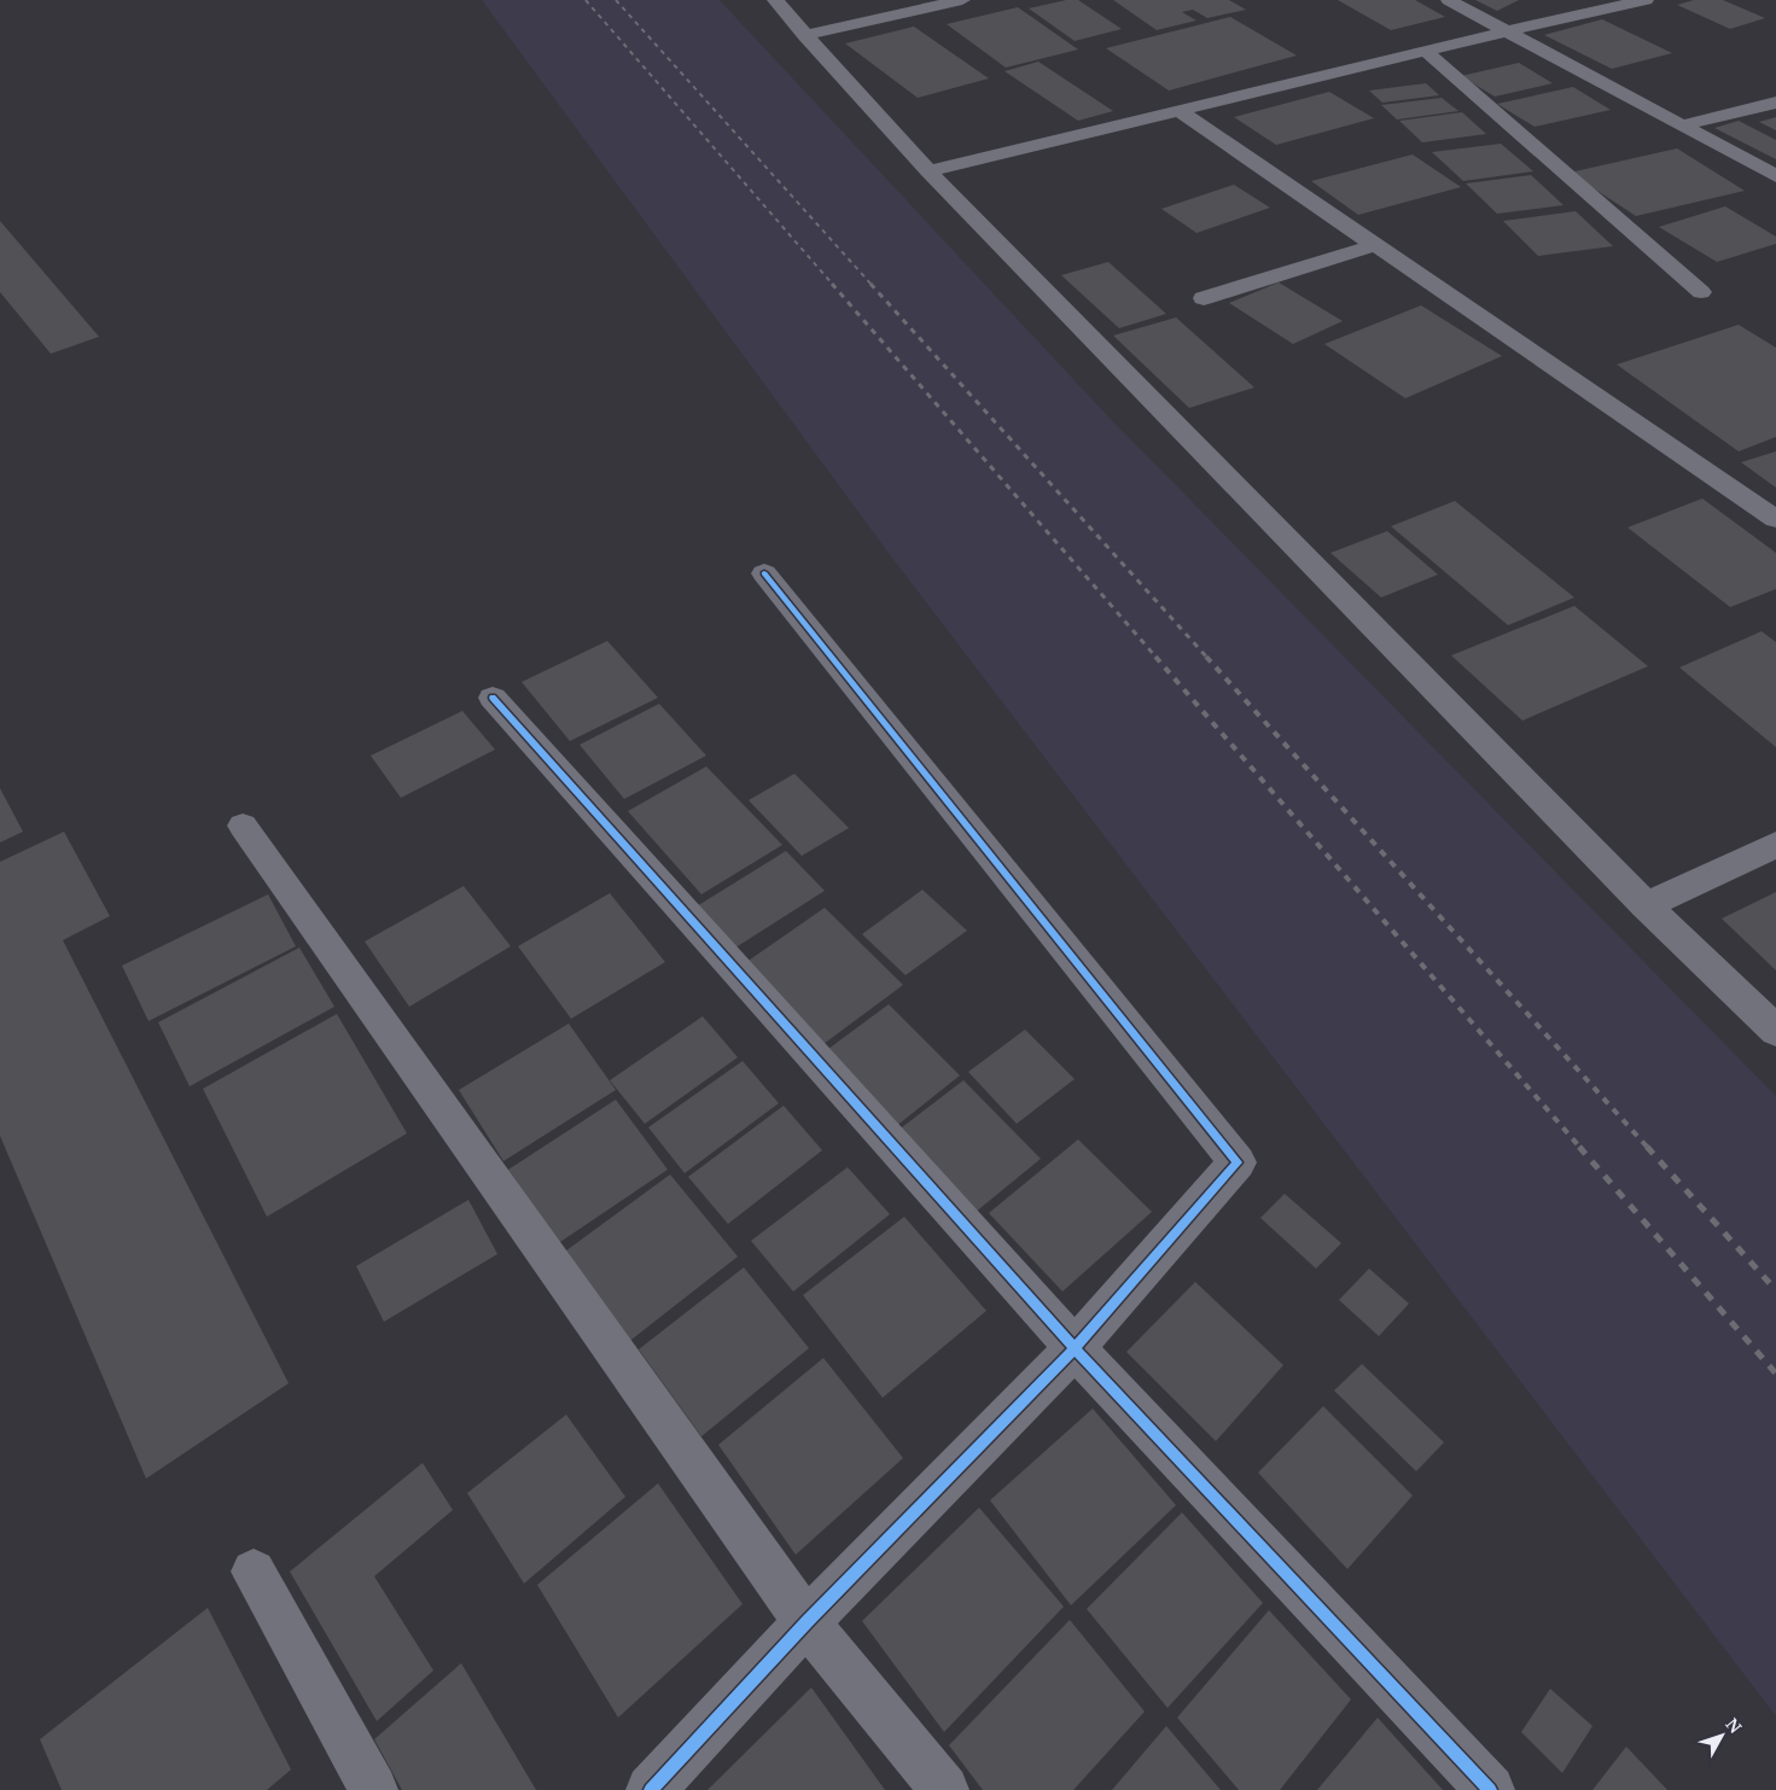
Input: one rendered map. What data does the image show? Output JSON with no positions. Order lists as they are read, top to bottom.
{
  "north": "top right"
}
